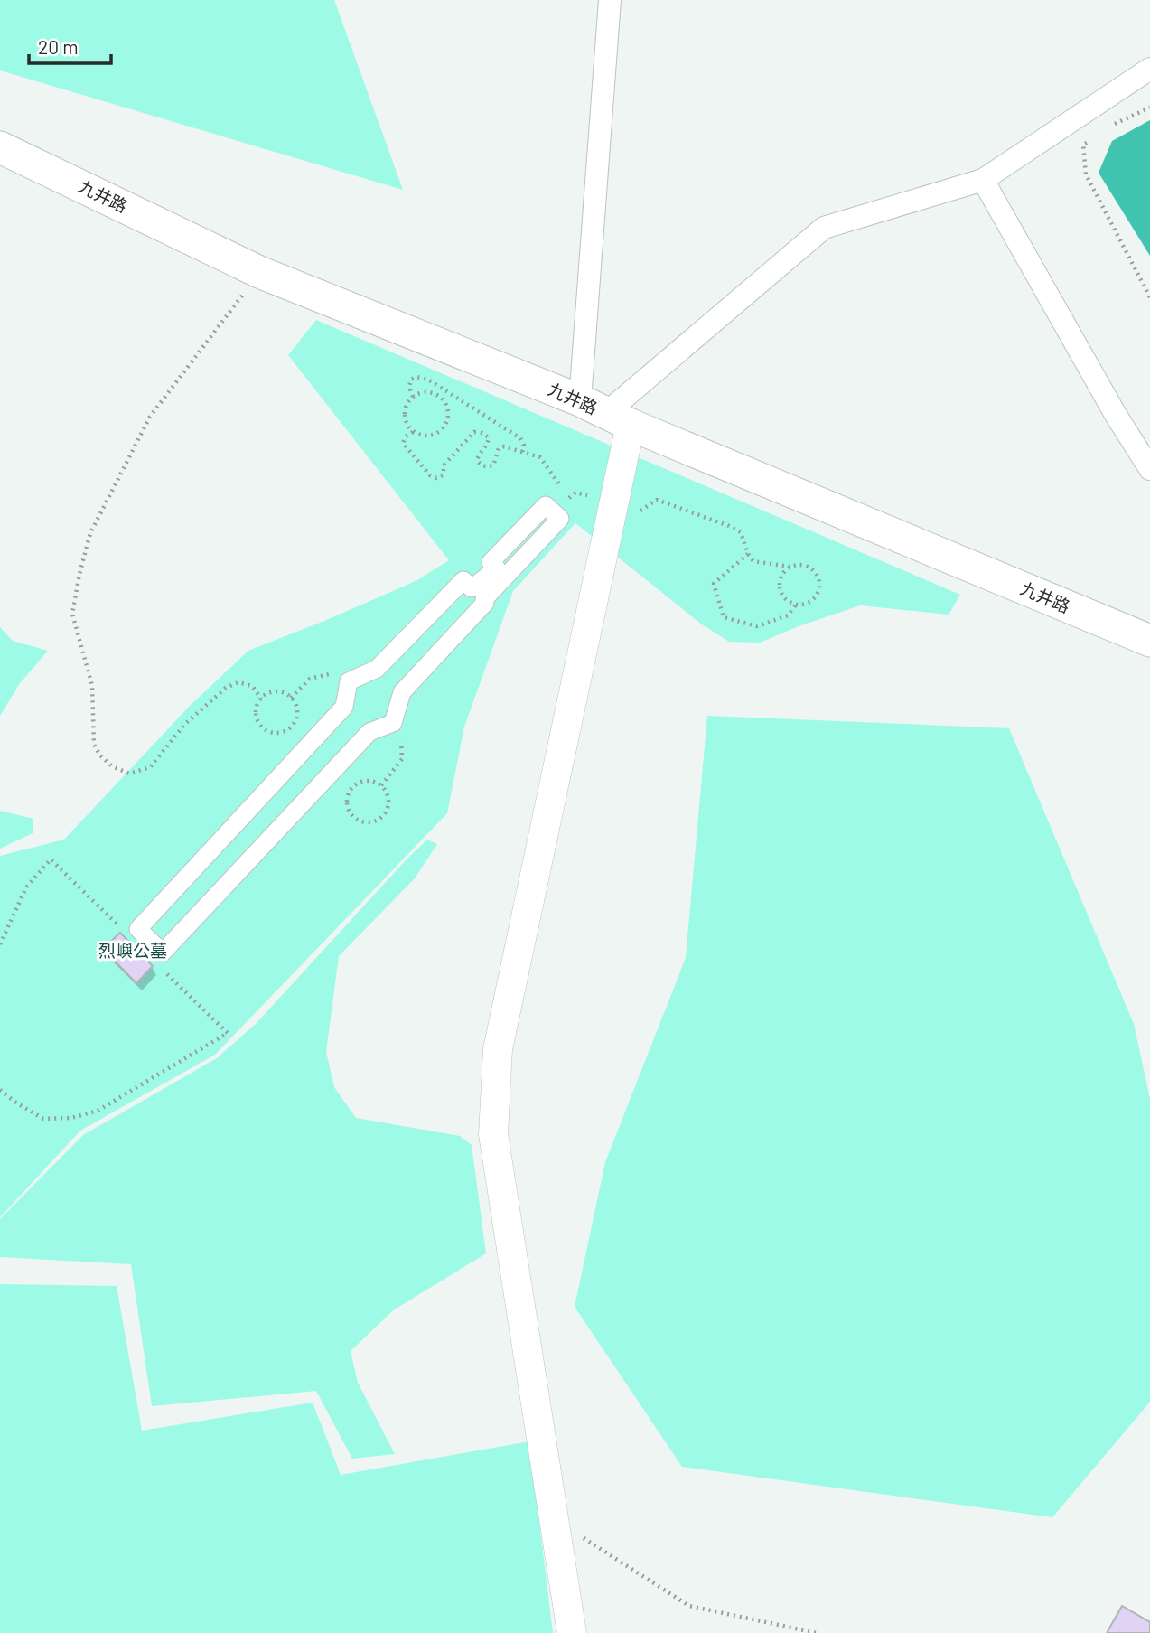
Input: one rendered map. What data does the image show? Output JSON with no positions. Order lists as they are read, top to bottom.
{
  "streets": {
    "main road": ["九井路"]
  },
  "parks": ["烈嶼公墓"],
  "scale_bar": "20 m"
}
